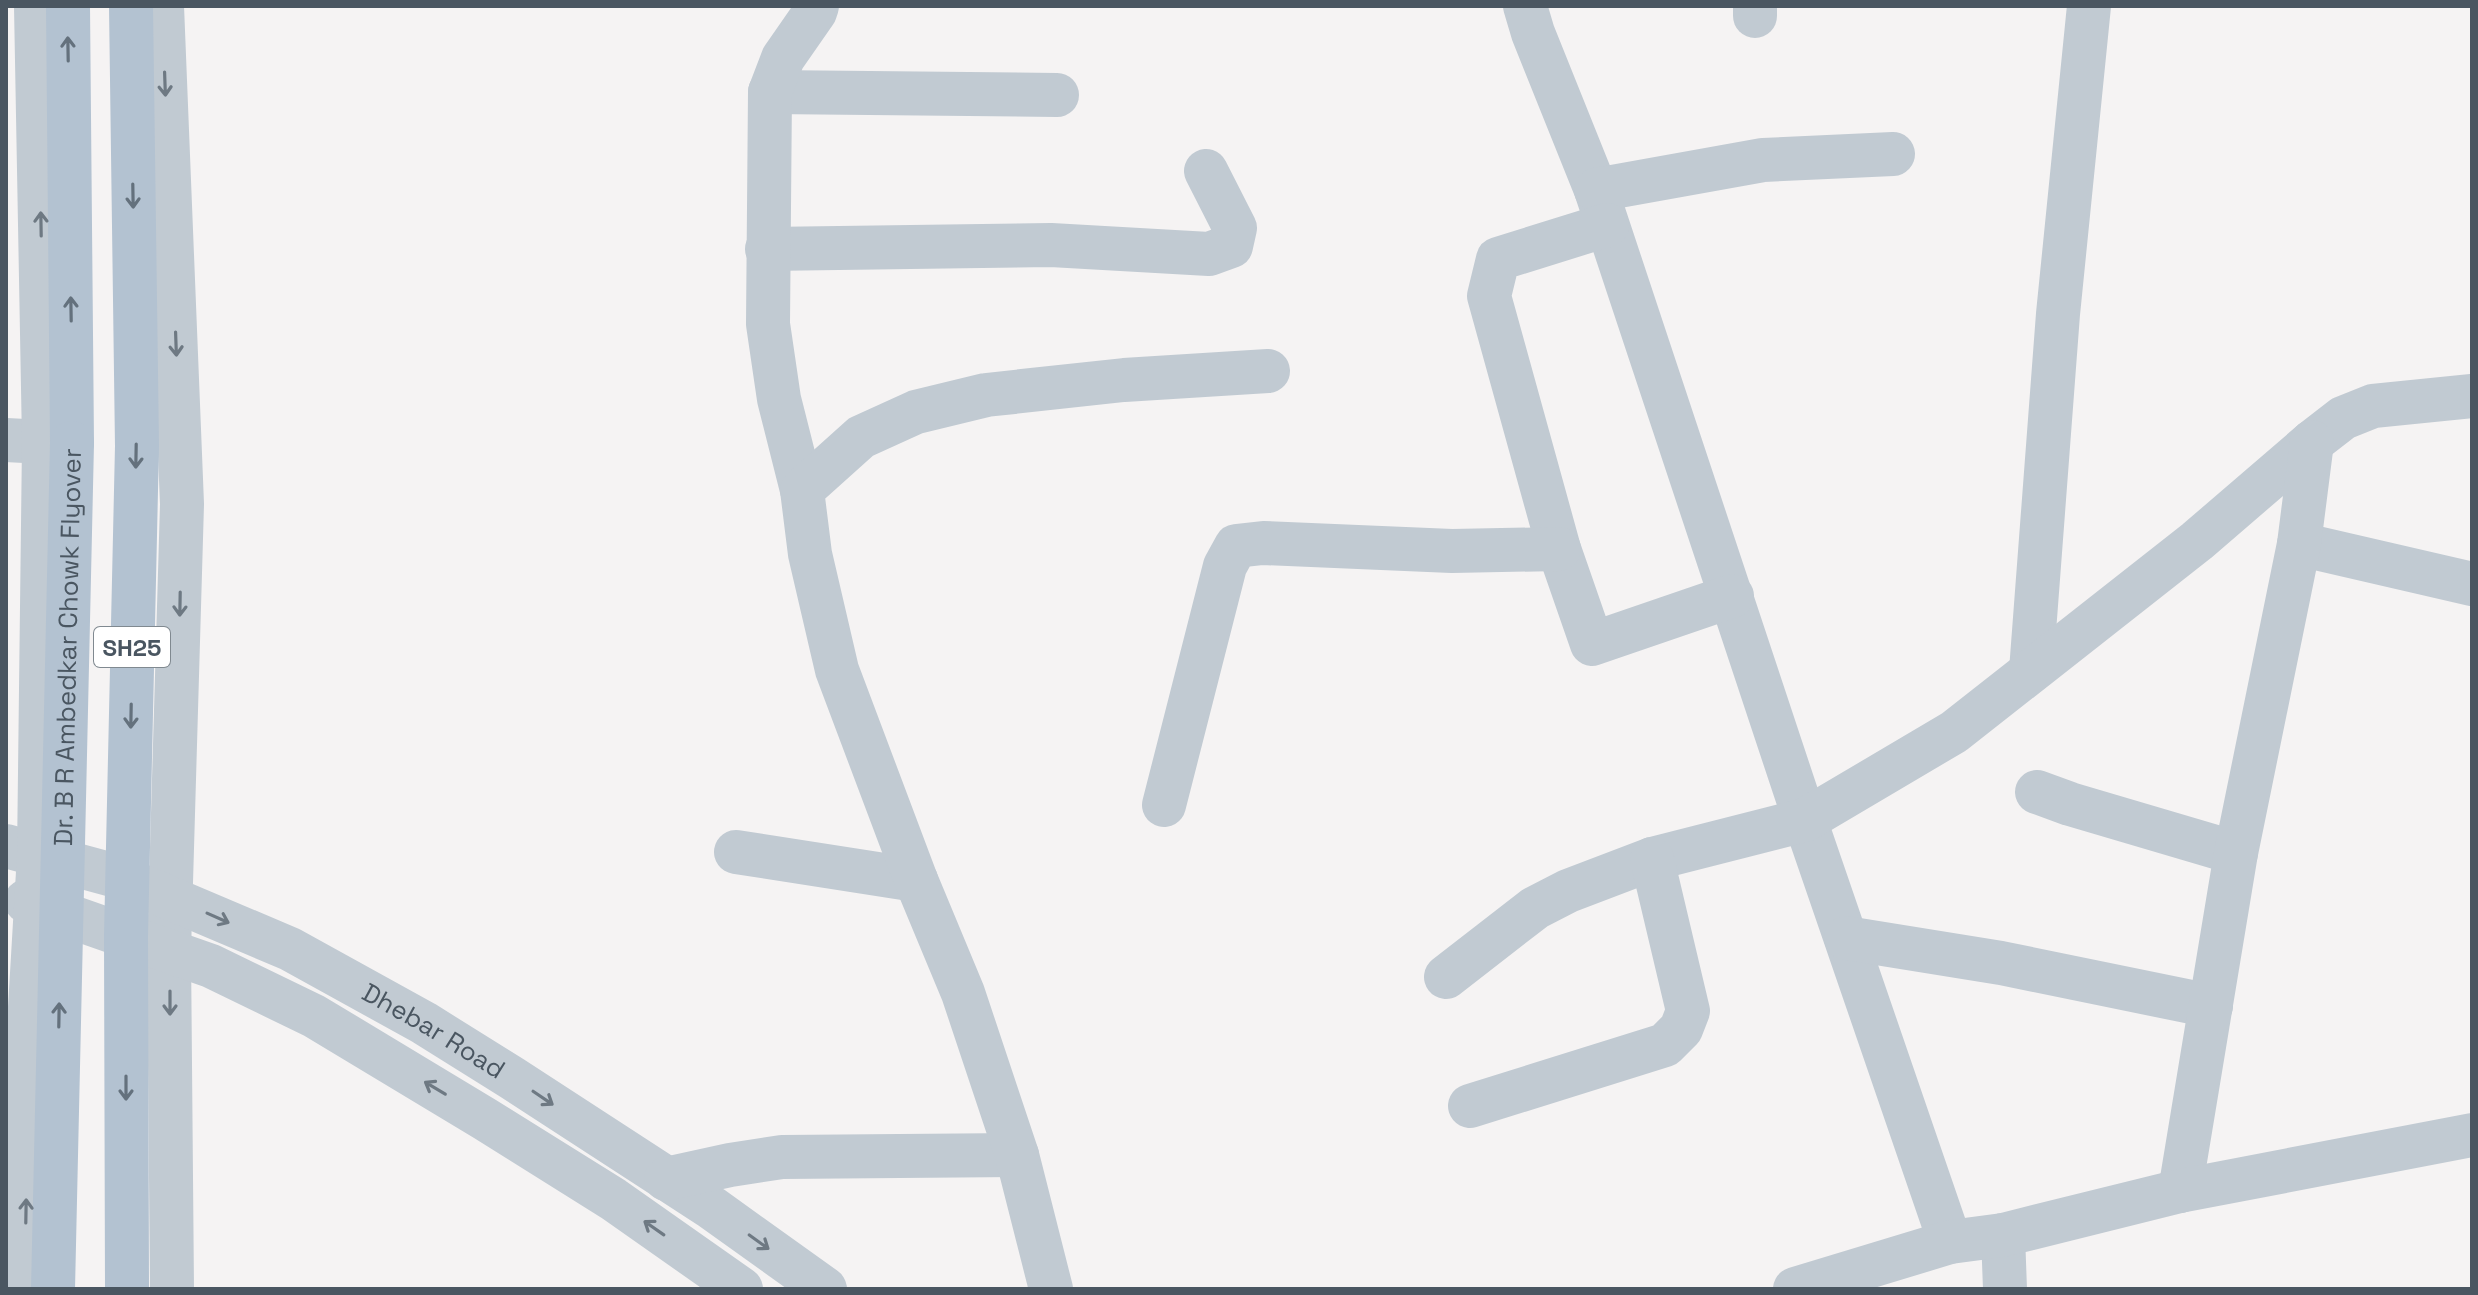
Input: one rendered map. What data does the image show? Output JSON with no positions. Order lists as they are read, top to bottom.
{
  "streets": {
    "main road": ["SH25", "Dr. B R Ambedkar Chowk Flyover"],
    "street": ["Dhebar Road"]
  }
}
